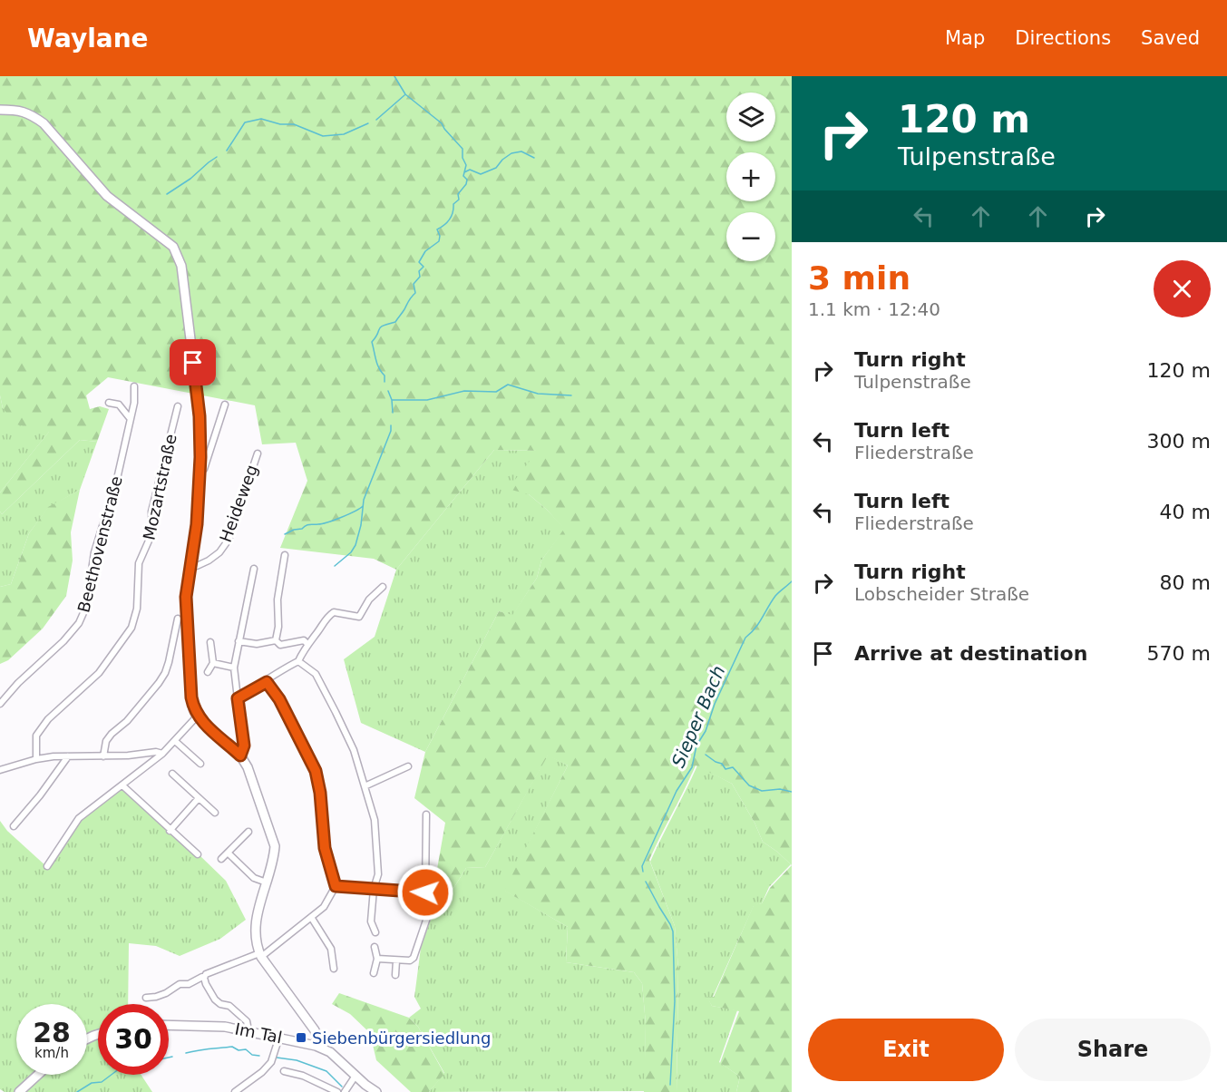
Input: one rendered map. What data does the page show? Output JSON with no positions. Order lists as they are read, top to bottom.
{
  "streets": {
    "street": [
      "Mozartstraße",
      "Heideweg",
      "Beethovenstraße",
      "Im Tal"
    ]
  },
  "water": ["Sieper Bach"],
  "places": {
    "transit": ["Siebenbürgersiedlung"]
  },
  "page": {
    "header": "Waylane",
    "nav": ["Map", "Directions", "Saved"],
    "turn": ["120 m", "Tulpenstraße"],
    "map_buttons": ["+", "−"],
    "heading": ["3 min", "1.1 km · 12:40"],
    "list": [
      {
        "name": "Turn right",
        "note": "Tulpenstraße",
        "value": "120 m"
      },
      {
        "name": "Turn left",
        "note": "Fliederstraße",
        "value": "300 m"
      },
      {
        "name": "Turn left",
        "note": "Fliederstraße",
        "value": "40 m"
      },
      {
        "name": "Turn right",
        "note": "Lobscheider Straße",
        "value": "80 m"
      },
      {
        "name": "Arrive at destination",
        "value": "570 m"
      }
    ],
    "speed": "28 km/h",
    "limit": "30",
    "buttons": ["Exit", "Share"]
  }
}
